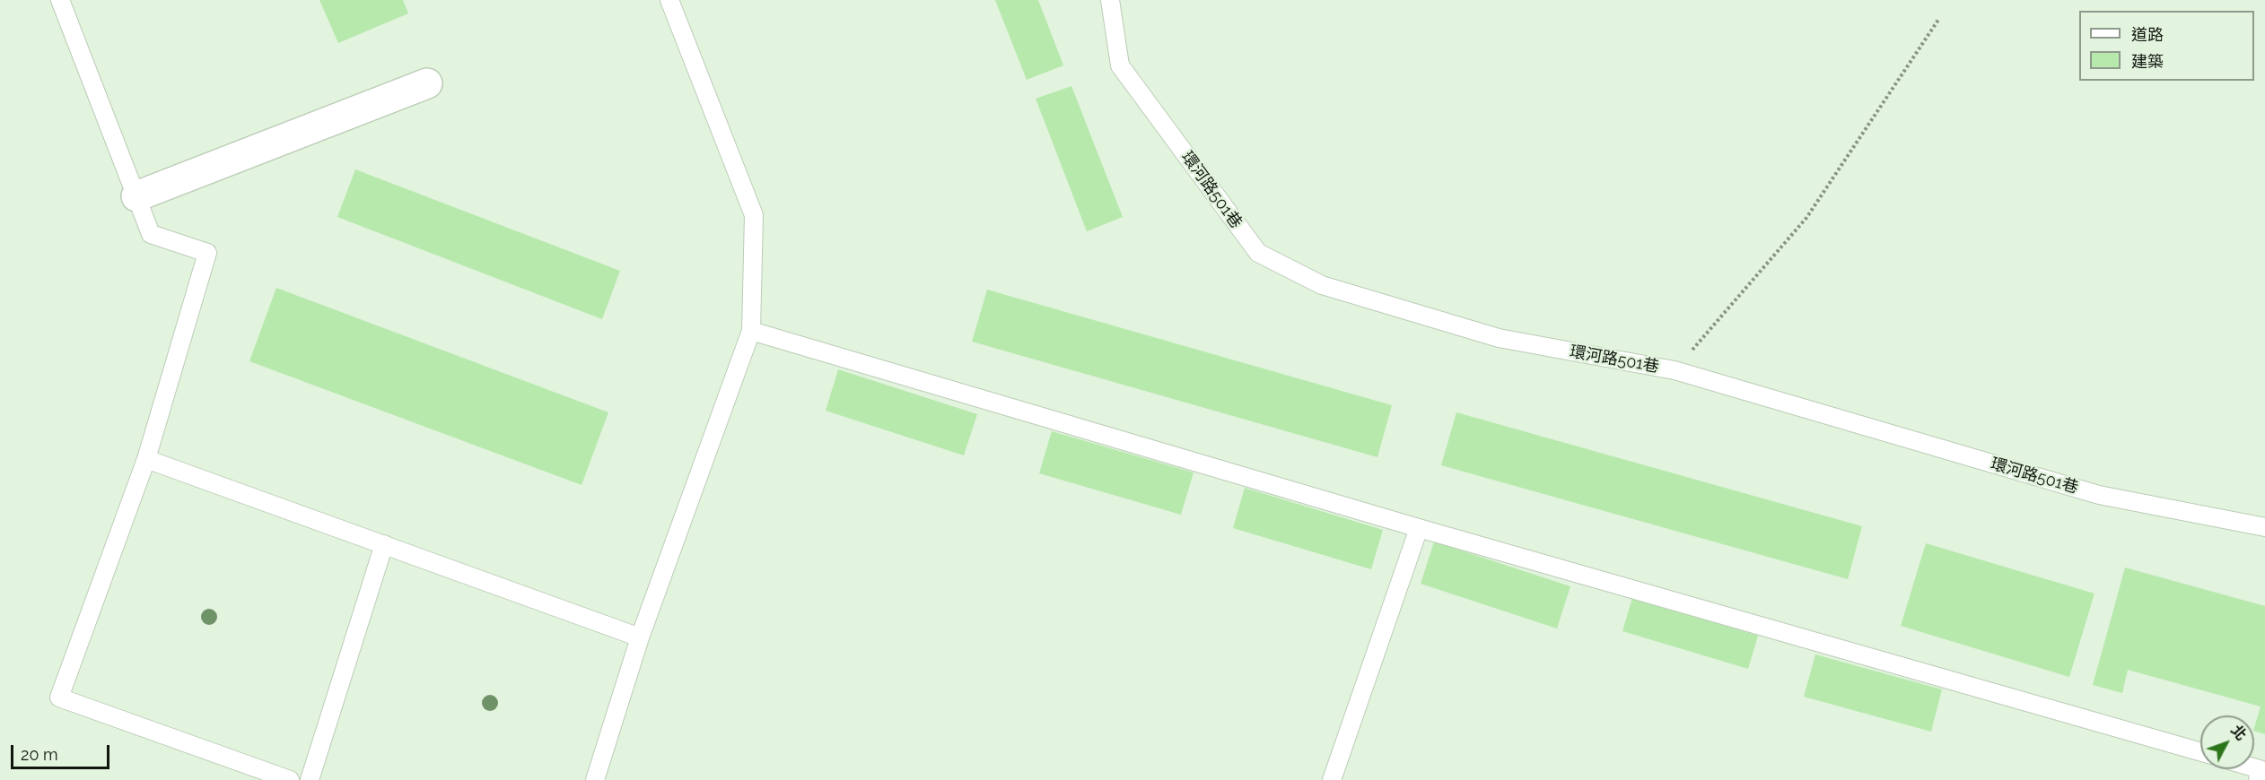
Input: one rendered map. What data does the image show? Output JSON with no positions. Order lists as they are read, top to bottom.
{
  "streets": {
    "lane": ["環河路501巷"]
  },
  "legend": ["道路", "建築"],
  "scale_bar": "20 m",
  "north": "top right"
}
